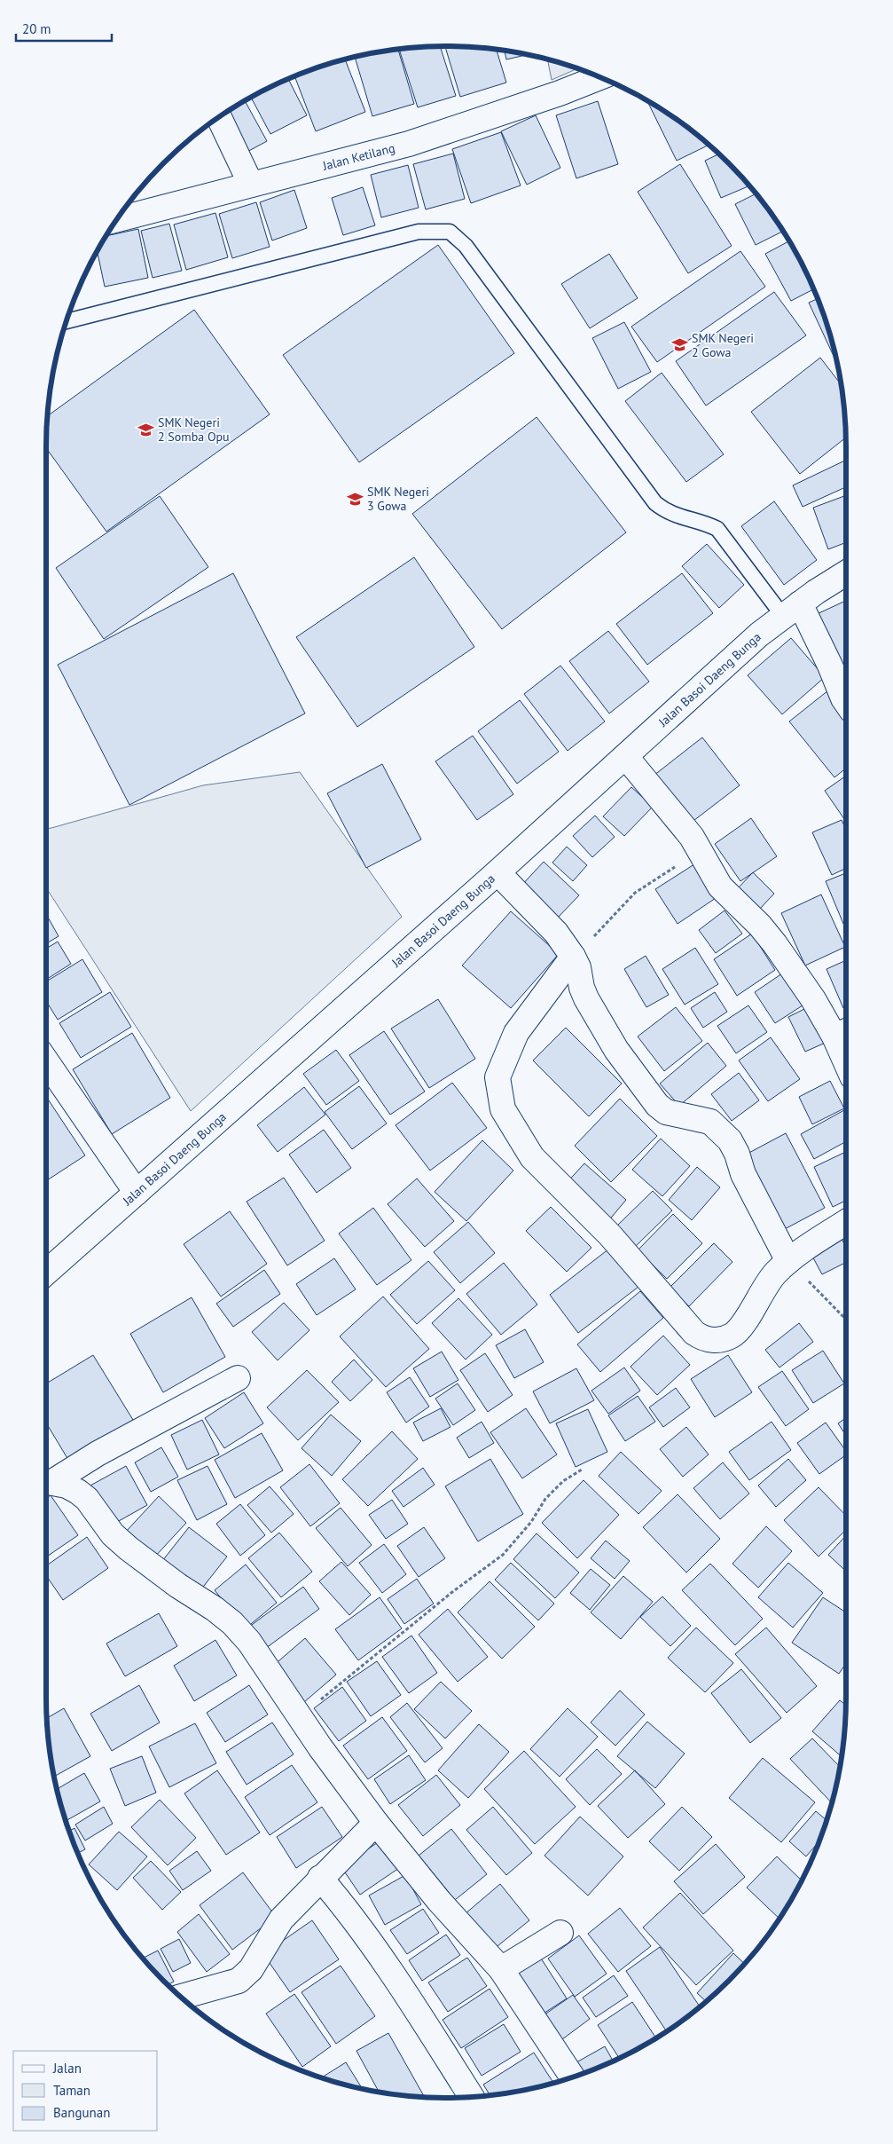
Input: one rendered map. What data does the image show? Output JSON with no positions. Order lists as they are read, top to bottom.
{
  "streets": {
    "street": ["Jalan Ketilang", "Jalan Basoi Daeng Bunga"]
  },
  "places": {
    "school or university": ["SMK Negeri 2 Gowa", "SMK Negeri 2 Somba Opu", "SMK Negeri 3 Gowa"]
  },
  "legend": ["Jalan", "Taman", "Bangunan"],
  "scale_bar": "20 m"
}
